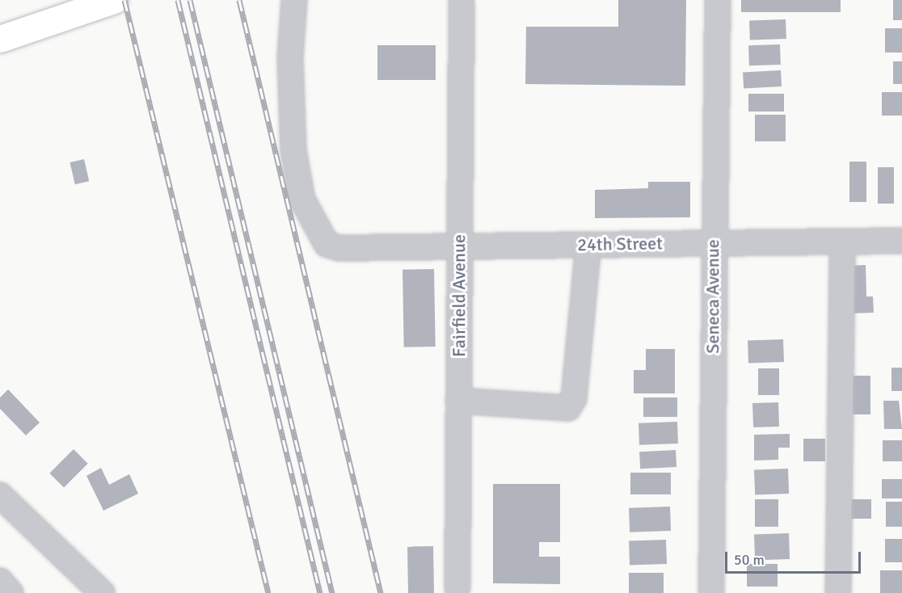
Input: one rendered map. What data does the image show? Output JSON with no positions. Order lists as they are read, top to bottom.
{
  "streets": {
    "street": ["24th Street", "Fairfield Avenue", "Seneca Avenue"]
  },
  "crossings": [
    ["24th Street", "Fairfield Avenue"],
    ["24th Street", "Seneca Avenue"]
  ],
  "scale_bar": "50 m"
}
